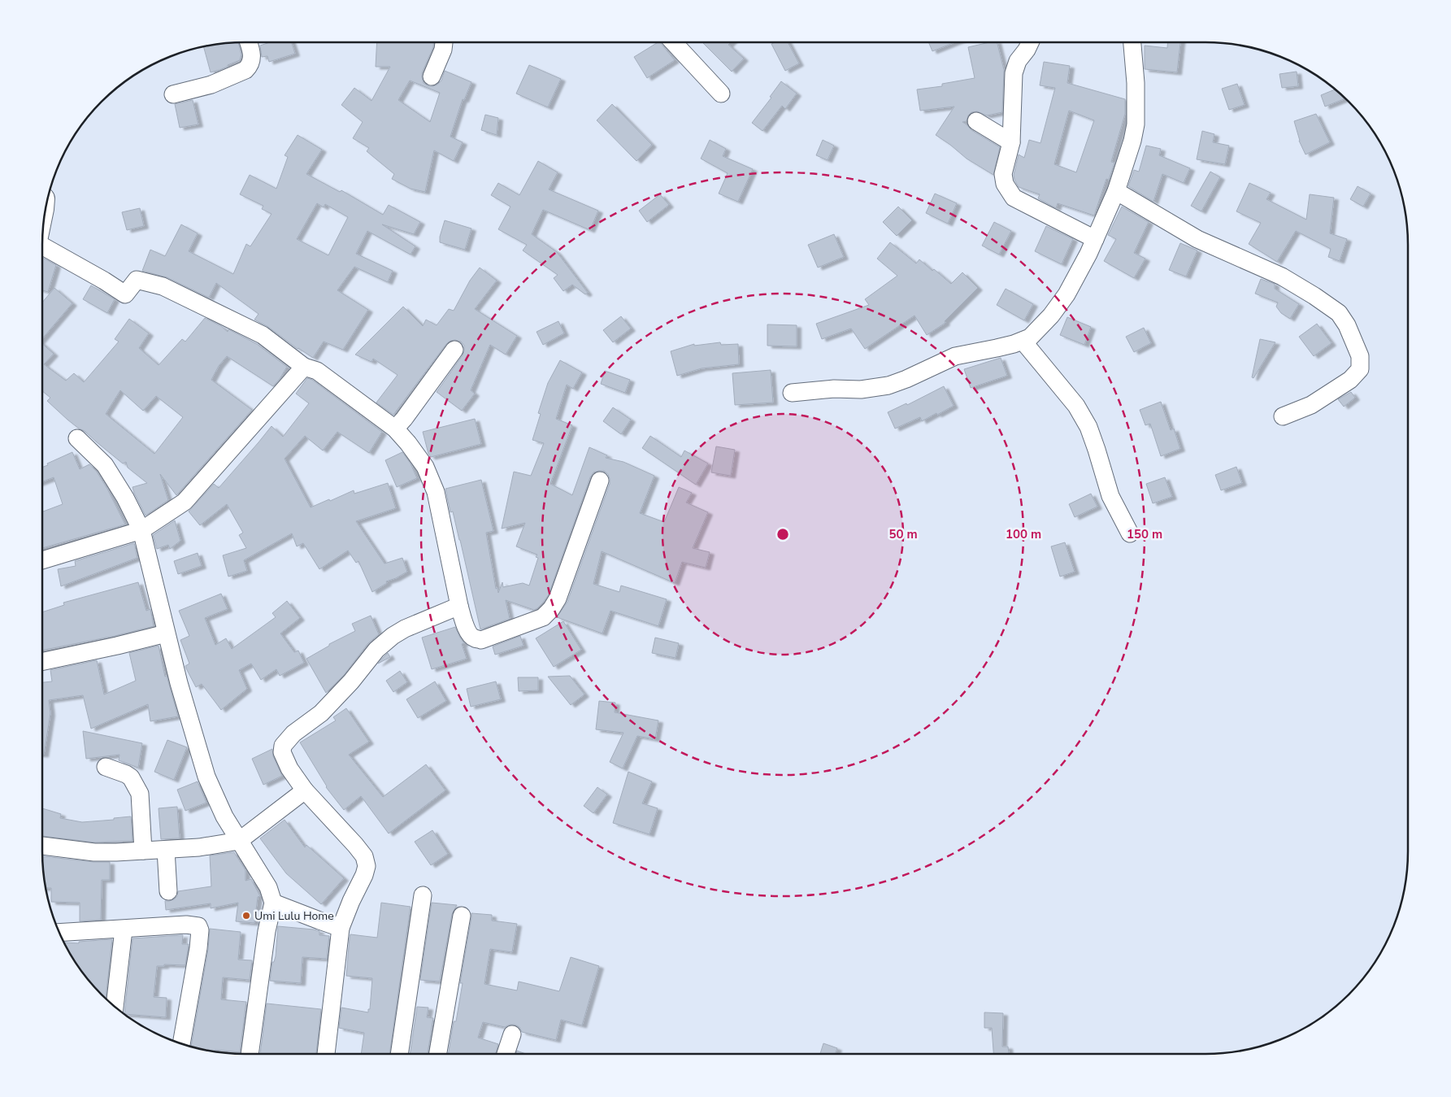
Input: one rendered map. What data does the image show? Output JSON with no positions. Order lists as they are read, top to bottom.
{
  "places": ["Umi Lulu Home"],
  "rings": ["50 m", "100 m", "150 m"]
}
